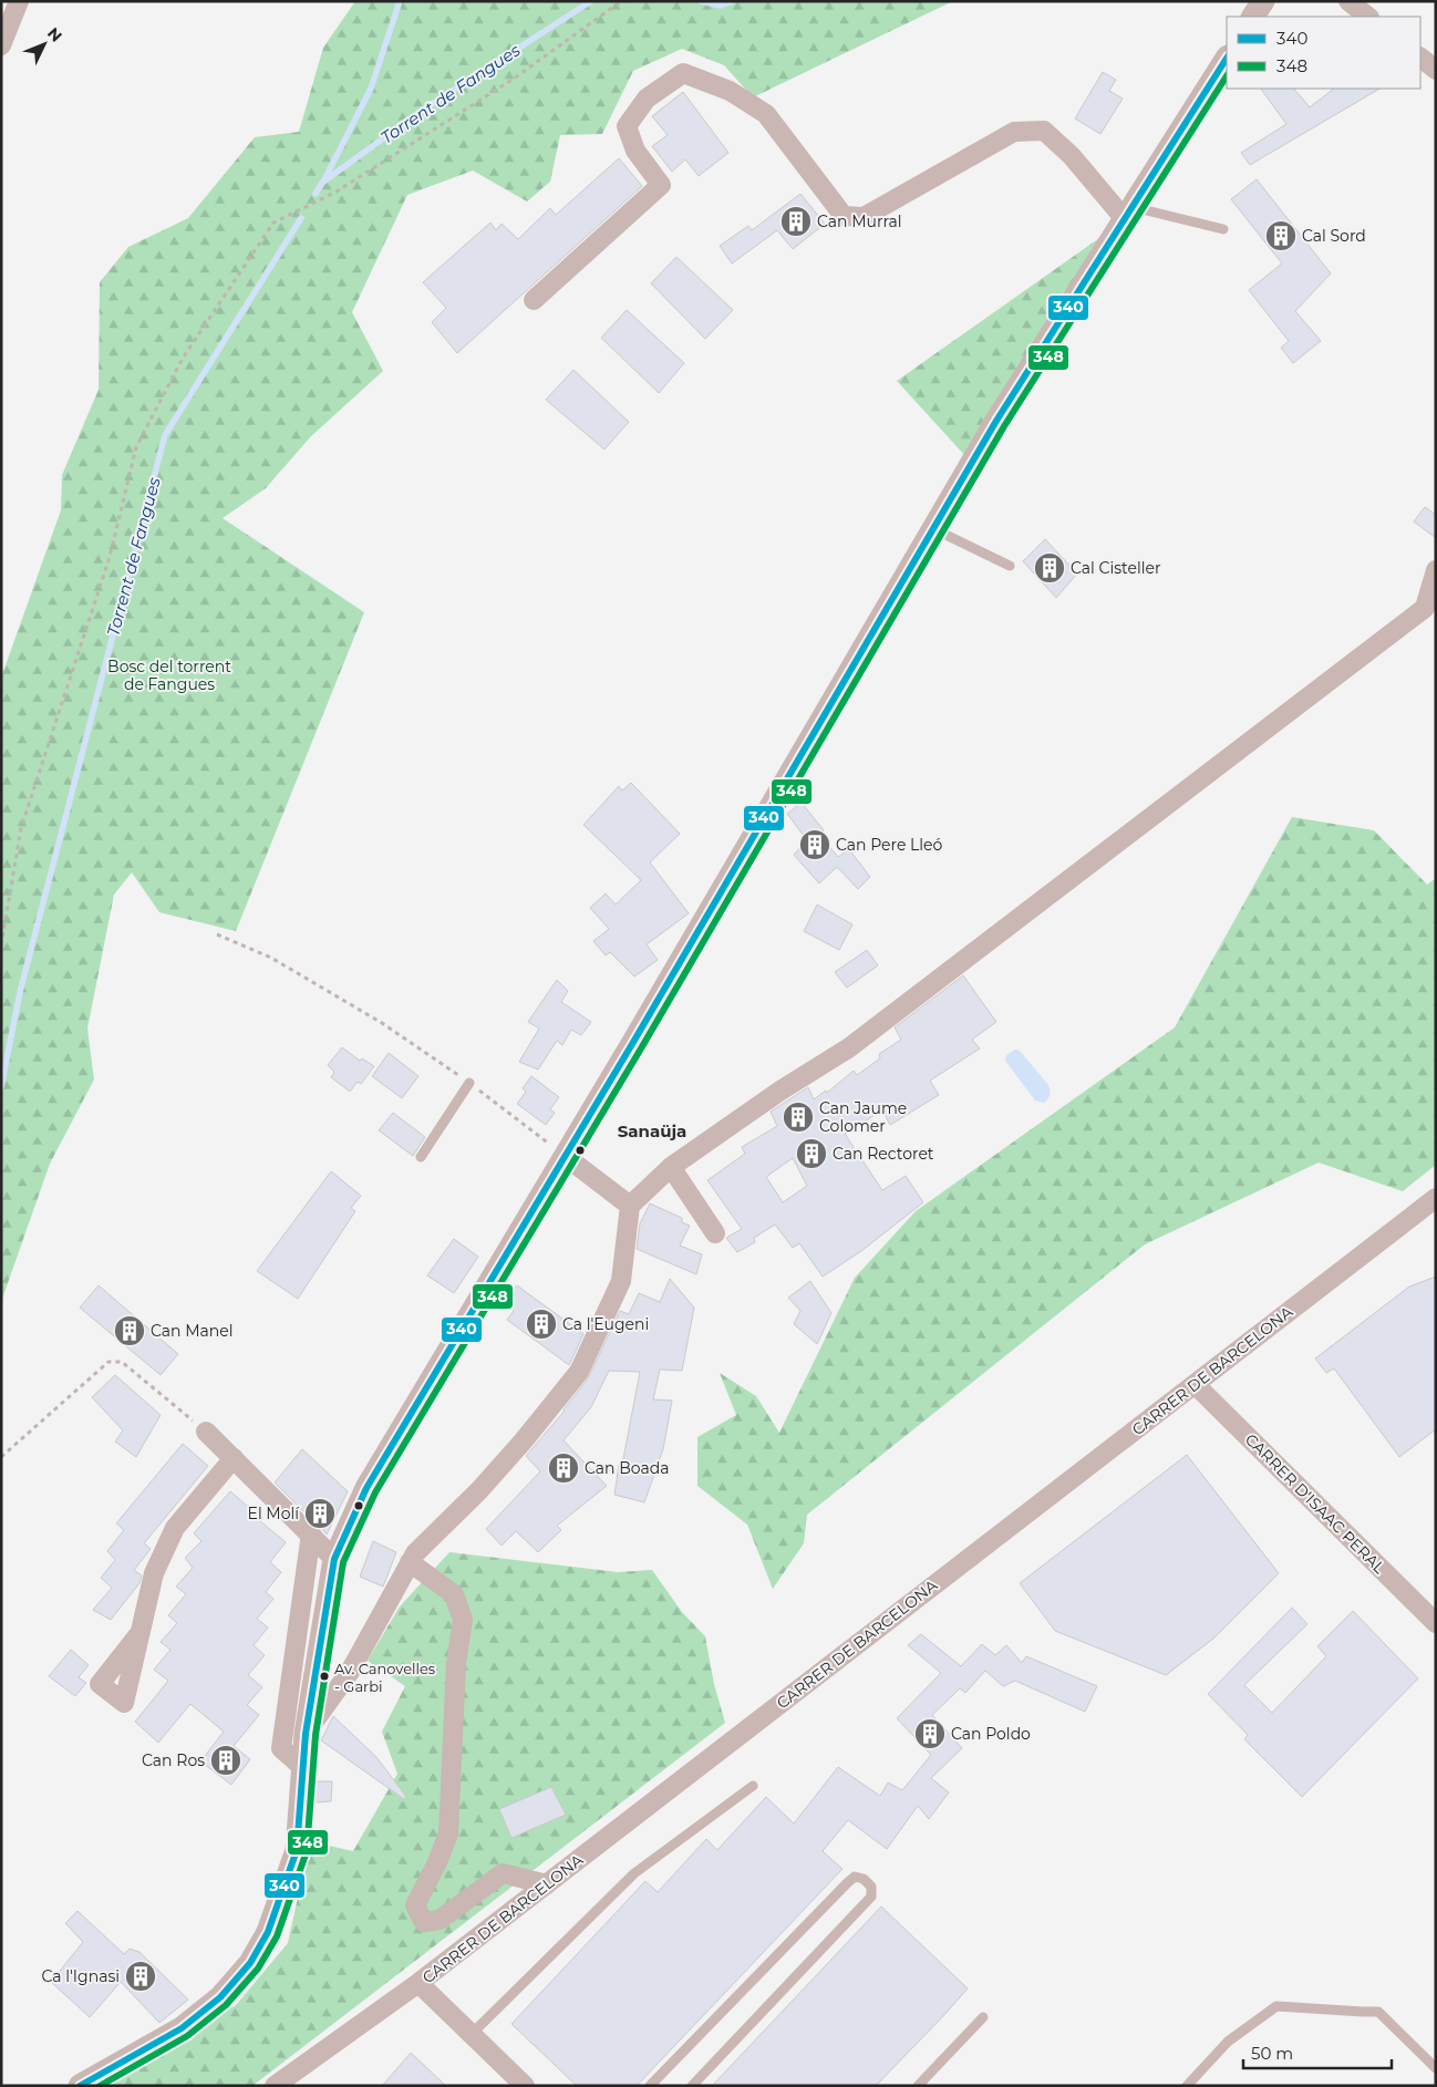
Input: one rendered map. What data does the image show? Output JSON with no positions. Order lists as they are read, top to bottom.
{
  "streets": {
    "street": ["CARRER DE BARCELONA", "CARRER D'ISAAC PERAL"]
  },
  "crossings": [
    ["CARRER DE BARCELONA", "CARRER D'ISAAC PERAL"]
  ],
  "districts": ["Sanaüja"],
  "water": ["Torrent de Fangues"],
  "parks": ["Bosc del torrent de Fangues"],
  "places": {
    "building": [
      "Can Murral",
      "Cal Sord",
      "Cal Cisteller",
      "Can Pere Lleó",
      "Can Jaume Colomer",
      "Can Rectoret",
      "Ca l'Eugeni",
      "Can Manel",
      "Can Boada",
      "El Molí",
      "Can Poldo",
      "Can Ros",
      "Ca l'Ignasi"
    ],
    "other": ["Av. Canovelles - Garbi"]
  },
  "lines": ["transit line 340", "transit line 348"],
  "legend": ["340", "348"],
  "scale_bar": "50 m",
  "north": "top right"
}
